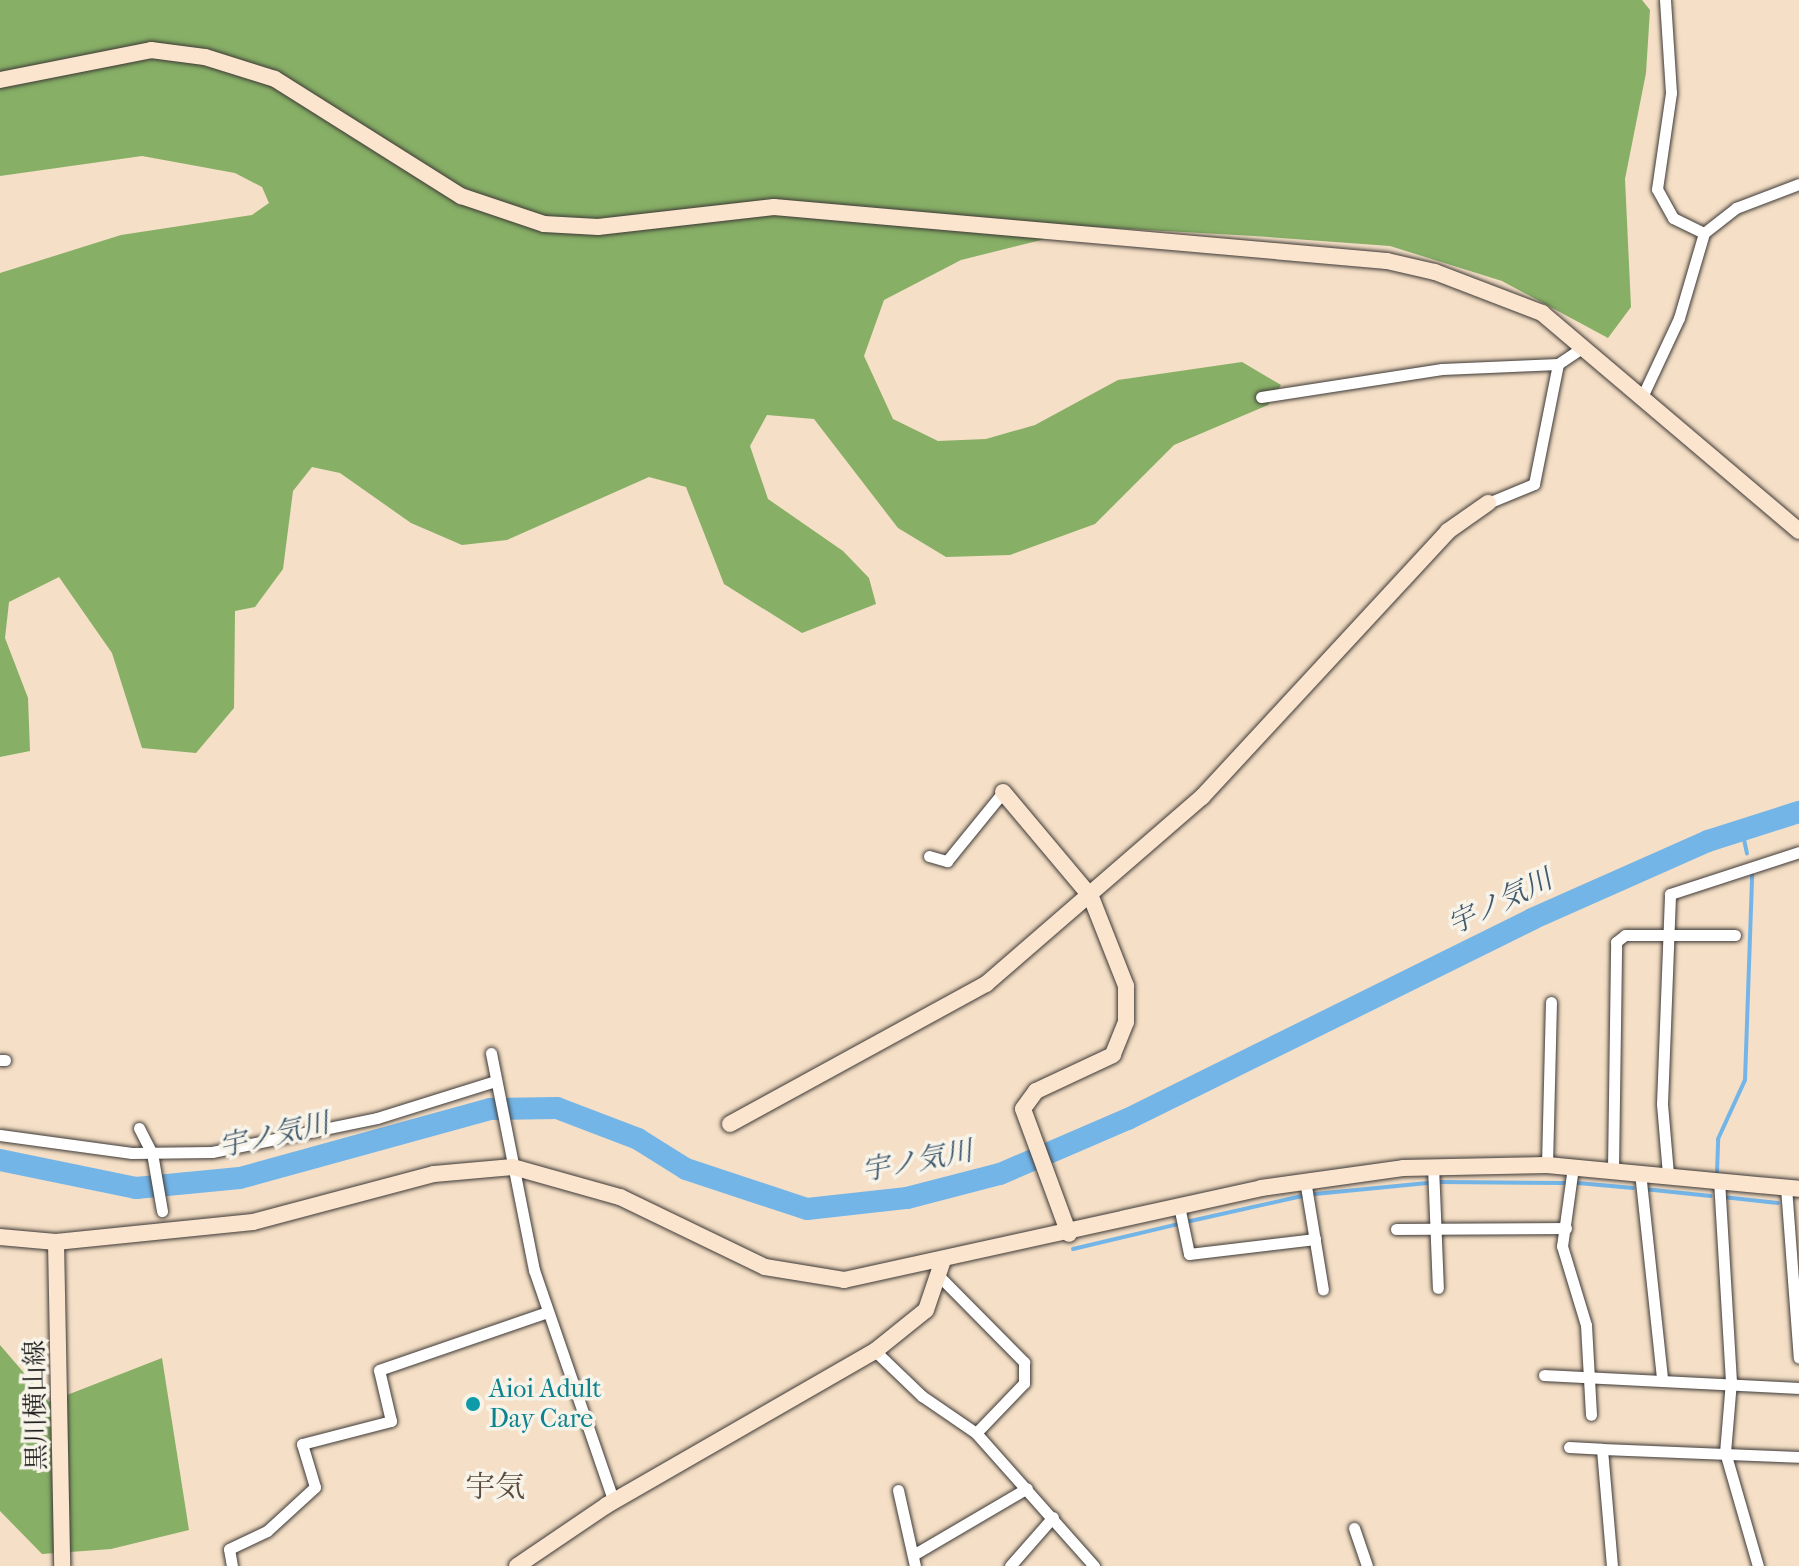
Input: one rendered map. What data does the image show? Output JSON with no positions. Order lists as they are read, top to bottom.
{
  "streets": {
    "street": ["黒川横山線"]
  },
  "districts": ["宇気"],
  "water": ["宇ノ気川"],
  "places": ["Aioi Adult Day Care"]
}
